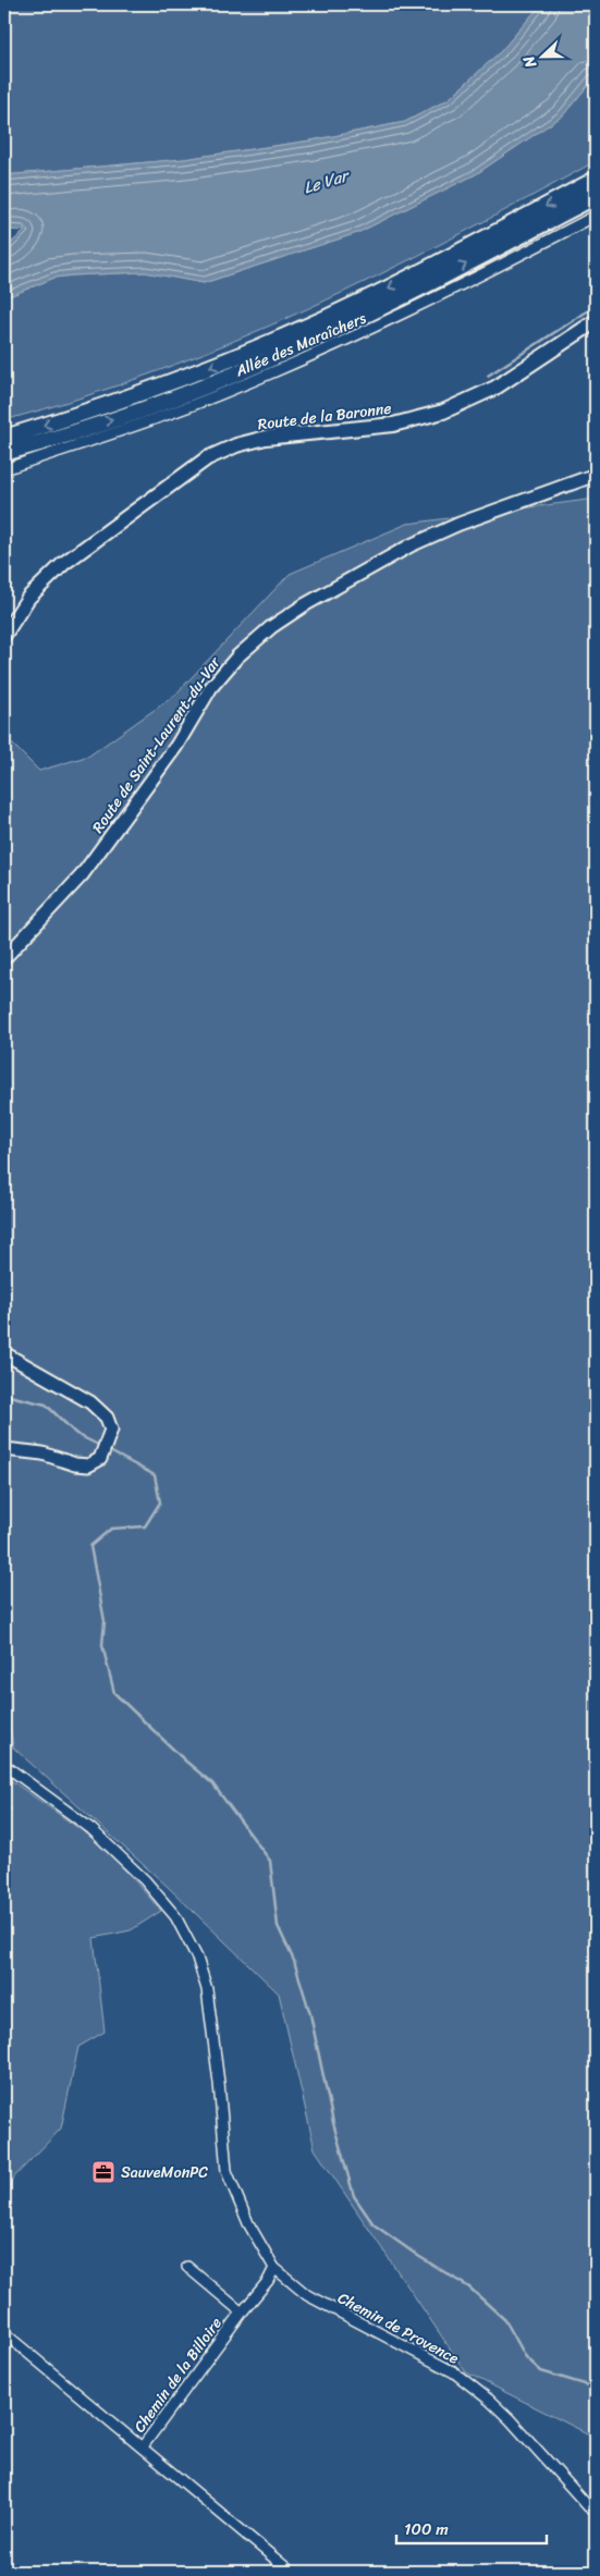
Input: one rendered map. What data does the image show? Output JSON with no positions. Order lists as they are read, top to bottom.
{
  "streets": {
    "main road": ["Route de la Baronne"],
    "street": [
      "Allée des Maraîchers",
      "Route de Saint-Laurent-du-Var",
      "Chemin de Provence",
      "Chemin de la Billoire"
    ]
  },
  "crossings": [
    ["Chemin de Provence", "Chemin de la Billoire"]
  ],
  "water": ["Le Var"],
  "places": {
    "office": ["SauveMonPC"]
  },
  "scale_bar": "100 m",
  "north": "left"
}
